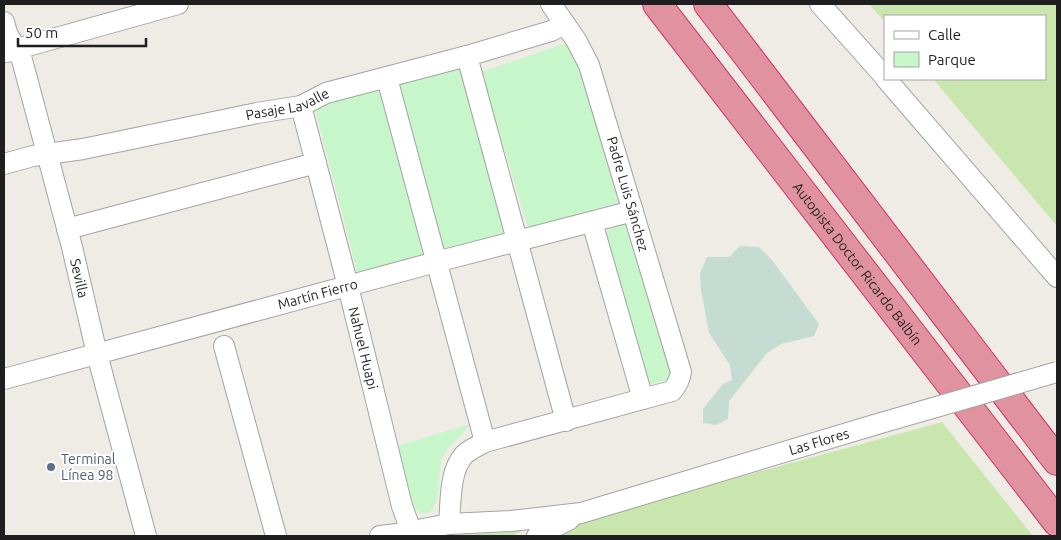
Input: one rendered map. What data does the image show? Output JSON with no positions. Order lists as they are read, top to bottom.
{
  "streets": {
    "highway": ["Autopista Doctor Ricardo Balbín"],
    "street": [
      "Pasaje Lavalle",
      "Padre Luis Sánchez",
      "Sevilla",
      "Martín Fierro",
      "Nahuel Huapi",
      "Las Flores"
    ]
  },
  "crossings": [
    ["Pasaje Lavalle", "Padre Luis Sánchez"],
    ["Pasaje Lavalle", "Sevilla"],
    ["Pasaje Lavalle", "Nahuel Huapi"],
    ["Padre Luis Sánchez", "Martín Fierro"],
    ["Sevilla", "Martín Fierro"],
    ["Martín Fierro", "Nahuel Huapi"],
    ["Nahuel Huapi", "Las Flores"]
  ],
  "places": ["Terminal Línea 98"],
  "legend": ["Calle", "Parque"],
  "scale_bar": "50 m"
}
